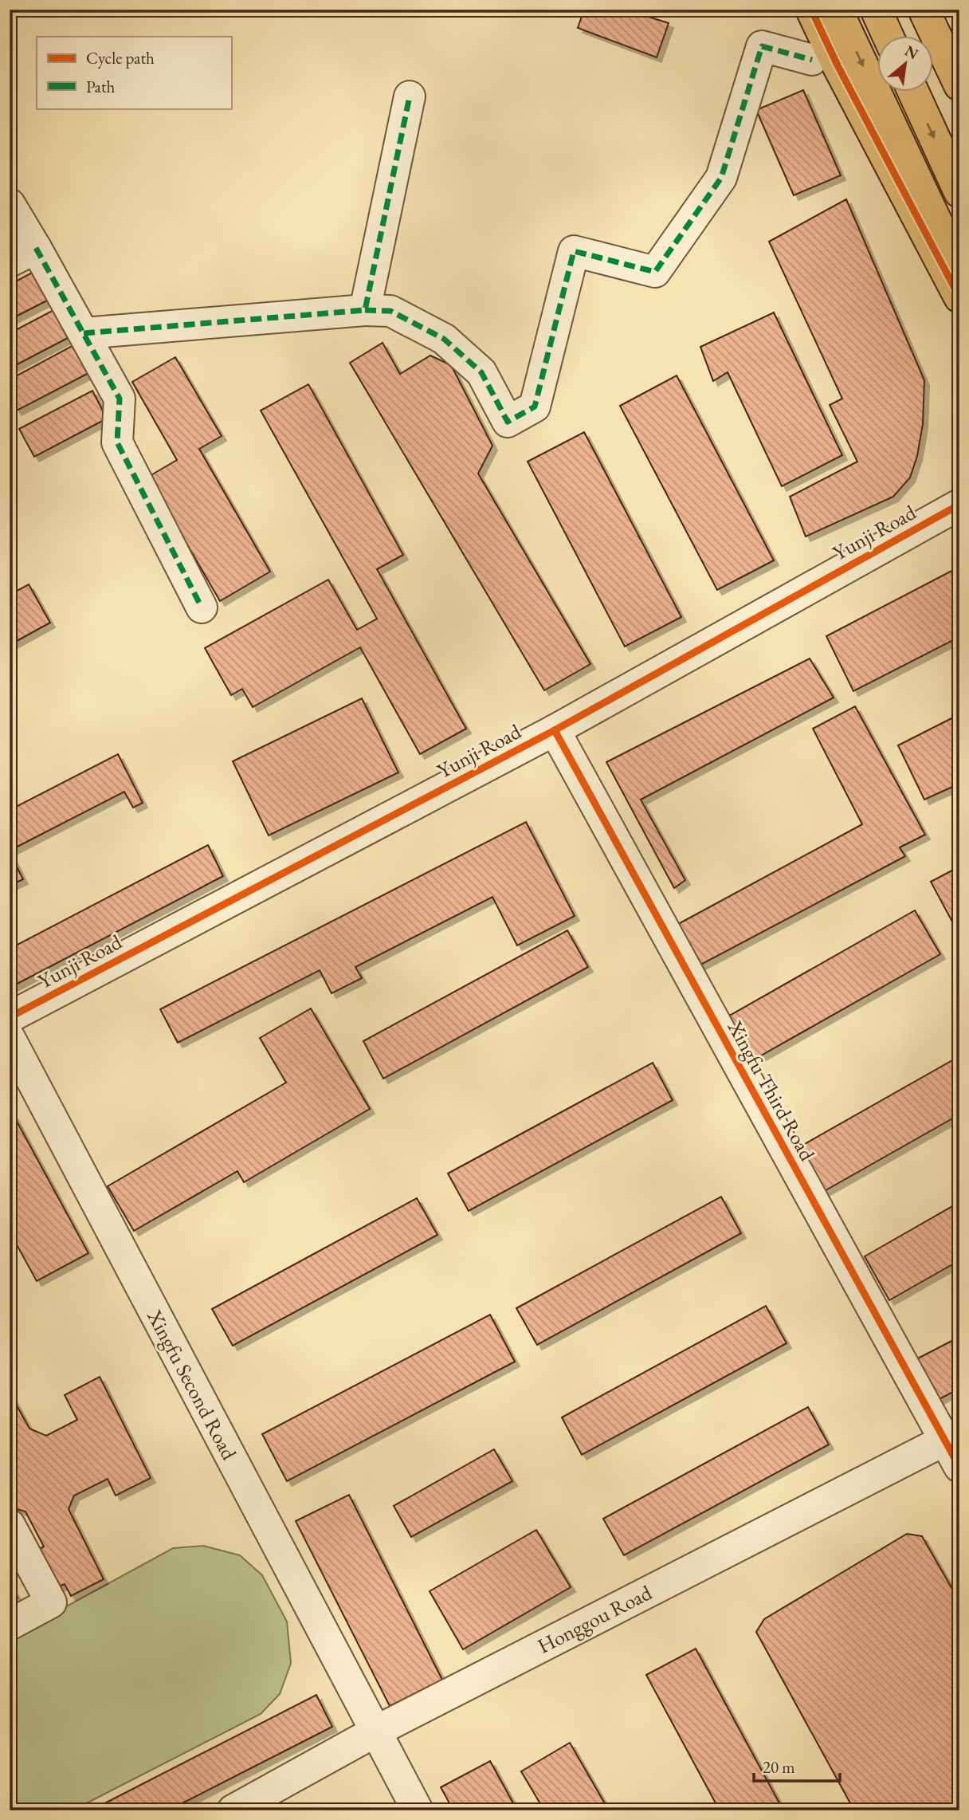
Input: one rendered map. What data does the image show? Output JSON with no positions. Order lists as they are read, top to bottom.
{
  "streets": {
    "street": [
      "Yunji Road",
      "Xingfu Third Road",
      "Xingfu Second Road",
      "Honggou Road"
    ]
  },
  "crossings": [
    ["Yunji Road", "Xingfu Third Road"],
    ["Xingfu Third Road", "Honggou Road"],
    ["Xingfu Second Road", "Honggou Road"]
  ],
  "legend": ["Cycle path", "Path"],
  "scale_bar": "20 m",
  "north": "top right"
}
